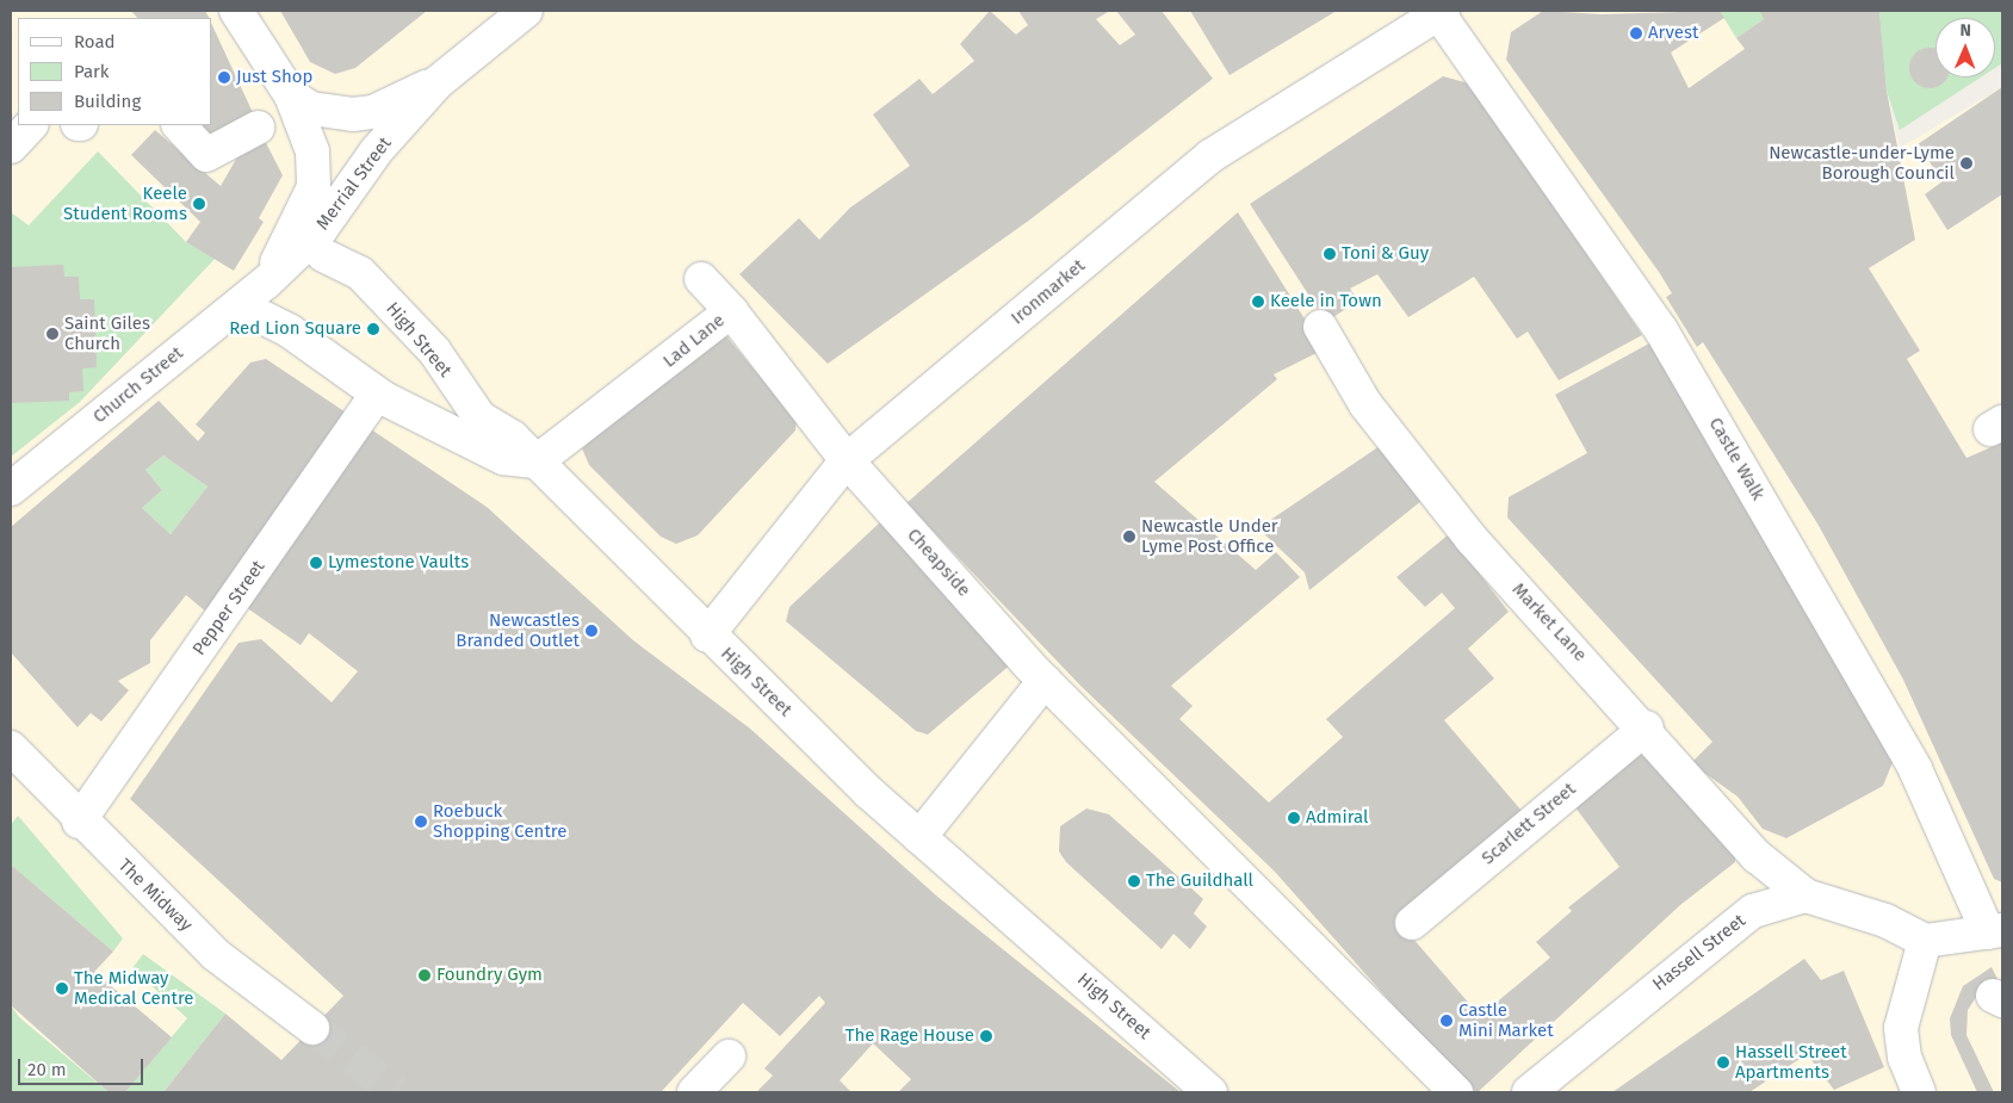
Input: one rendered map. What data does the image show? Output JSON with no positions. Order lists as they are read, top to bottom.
{
  "streets": {
    "street": [
      "Merrial Street",
      "Ironmarket",
      "High Street",
      "Lad Lane",
      "Church Street",
      "Castle Walk",
      "Cheapside",
      "Pepper Street",
      "Market Lane",
      "Scarlett Street",
      "The Midway",
      "Hassell Street"
    ]
  },
  "crossings": [
    ["Merrial Street", "Church Street"],
    ["Ironmarket", "High Street"],
    ["Ironmarket", "Lad Lane"],
    ["Ironmarket", "Castle Walk"],
    ["Ironmarket", "Cheapside"],
    ["High Street", "Lad Lane"],
    ["Lad Lane", "Cheapside"],
    ["Pepper Street", "The Midway"],
    ["Market Lane", "Scarlett Street"],
    ["Market Lane", "Hassell Street"]
  ],
  "places": [
    "Arvest",
    "Just Shop",
    "Newcastle-under-Lyme Borough Council",
    "Keele Student Rooms",
    "Toni & Guy",
    "Keele in Town",
    "Red Lion Square",
    "Saint Giles Church",
    "Newcastle Under Lyme Post Office",
    "Lymestone Vaults",
    "Newcastles Branded Outlet",
    "Admiral",
    "Roebuck Shopping Centre",
    "The Guildhall",
    "Foundry Gym",
    "The Midway Medical Centre",
    "Castle Mini Market",
    "The Rage House",
    "Hassell Street Apartments"
  ],
  "legend": ["Road", "Park", "Building"],
  "scale_bar": "20 m",
  "north": "top"
}
